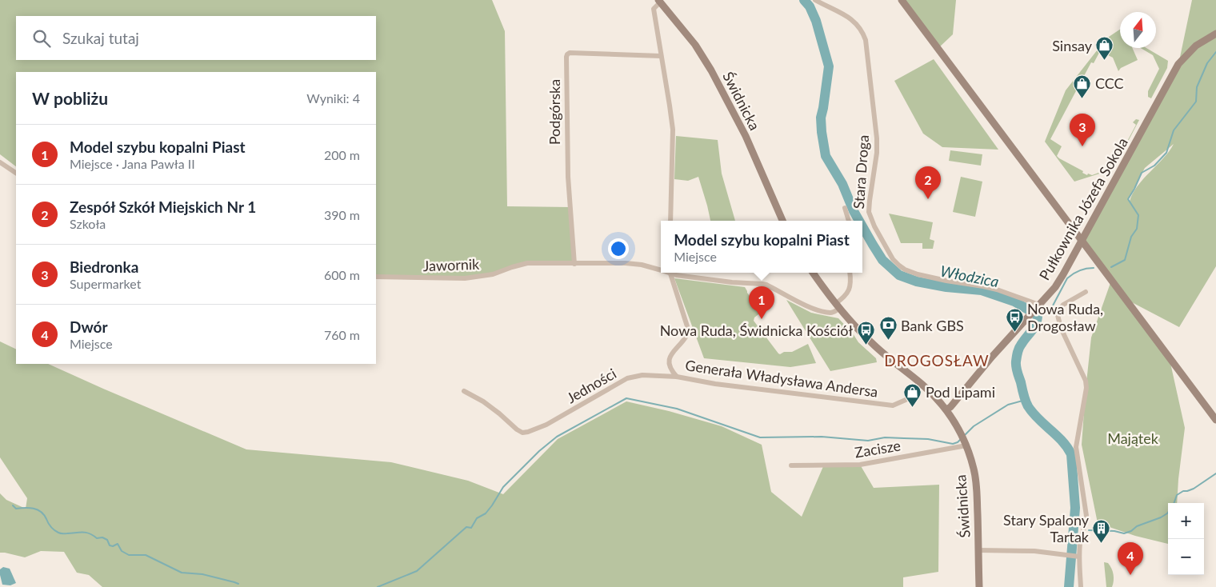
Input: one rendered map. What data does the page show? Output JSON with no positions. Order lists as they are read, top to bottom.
{
  "streets": {
    "street": [
      "Świdnicka",
      "Podgórska",
      "Stara Droga",
      "Pułkownika Józefa Sokola",
      "Jawornik",
      "Generała Władysława Andersa",
      "Jedności",
      "Zacisze"
    ]
  },
  "crossings": [
    ["Świdnicka", "Pułkownika Józefa Sokola"],
    ["Świdnicka", "Jawornik"],
    ["Świdnicka", "Generała Władysława Andersa"],
    ["Świdnicka", "Zacisze"],
    ["Podgórska", "Jawornik"],
    ["Stara Droga", "Pułkownika Józefa Sokola"],
    ["Generała Władysława Andersa", "Jedności"]
  ],
  "districts": ["DROGOSŁAW"],
  "water": ["Włodzica"],
  "parks": ["Majątek"],
  "places": {
    "shop": ["Sinsay", "CCC", "Pod Lipami"],
    "bus stop": ["Nowa Ruda, Drogosław", "Nowa Ruda, Świdnicka Kościół"],
    "bank": ["Bank GBS"],
    "building": ["Stary Spalony Tartak"]
  },
  "north": "top",
  "page": {
    "search": "Szukaj tutaj",
    "heading": ["W pobliżu", "Wyniki: 4"],
    "pins": [
      "3",
      "2",
      "1",
      "4"
    ],
    "list": [
      {
        "mark": "1",
        "name": "Model szybu kopalni Piast",
        "note": "Miejsce · Jana Pawła II",
        "value": "200 m"
      },
      {
        "mark": "2",
        "name": "Zespół Szkół Miejskich Nr 1",
        "note": "Szkoła",
        "value": "390 m"
      },
      {
        "mark": "3",
        "name": "Biedronka",
        "note": "Supermarket",
        "value": "600 m"
      },
      {
        "mark": "4",
        "name": "Dwór",
        "note": "Miejsce",
        "value": "760 m"
      }
    ],
    "popup": ["Model szybu kopalni Piast", "Miejsce"],
    "map_buttons": ["+", "−"]
  }
}
